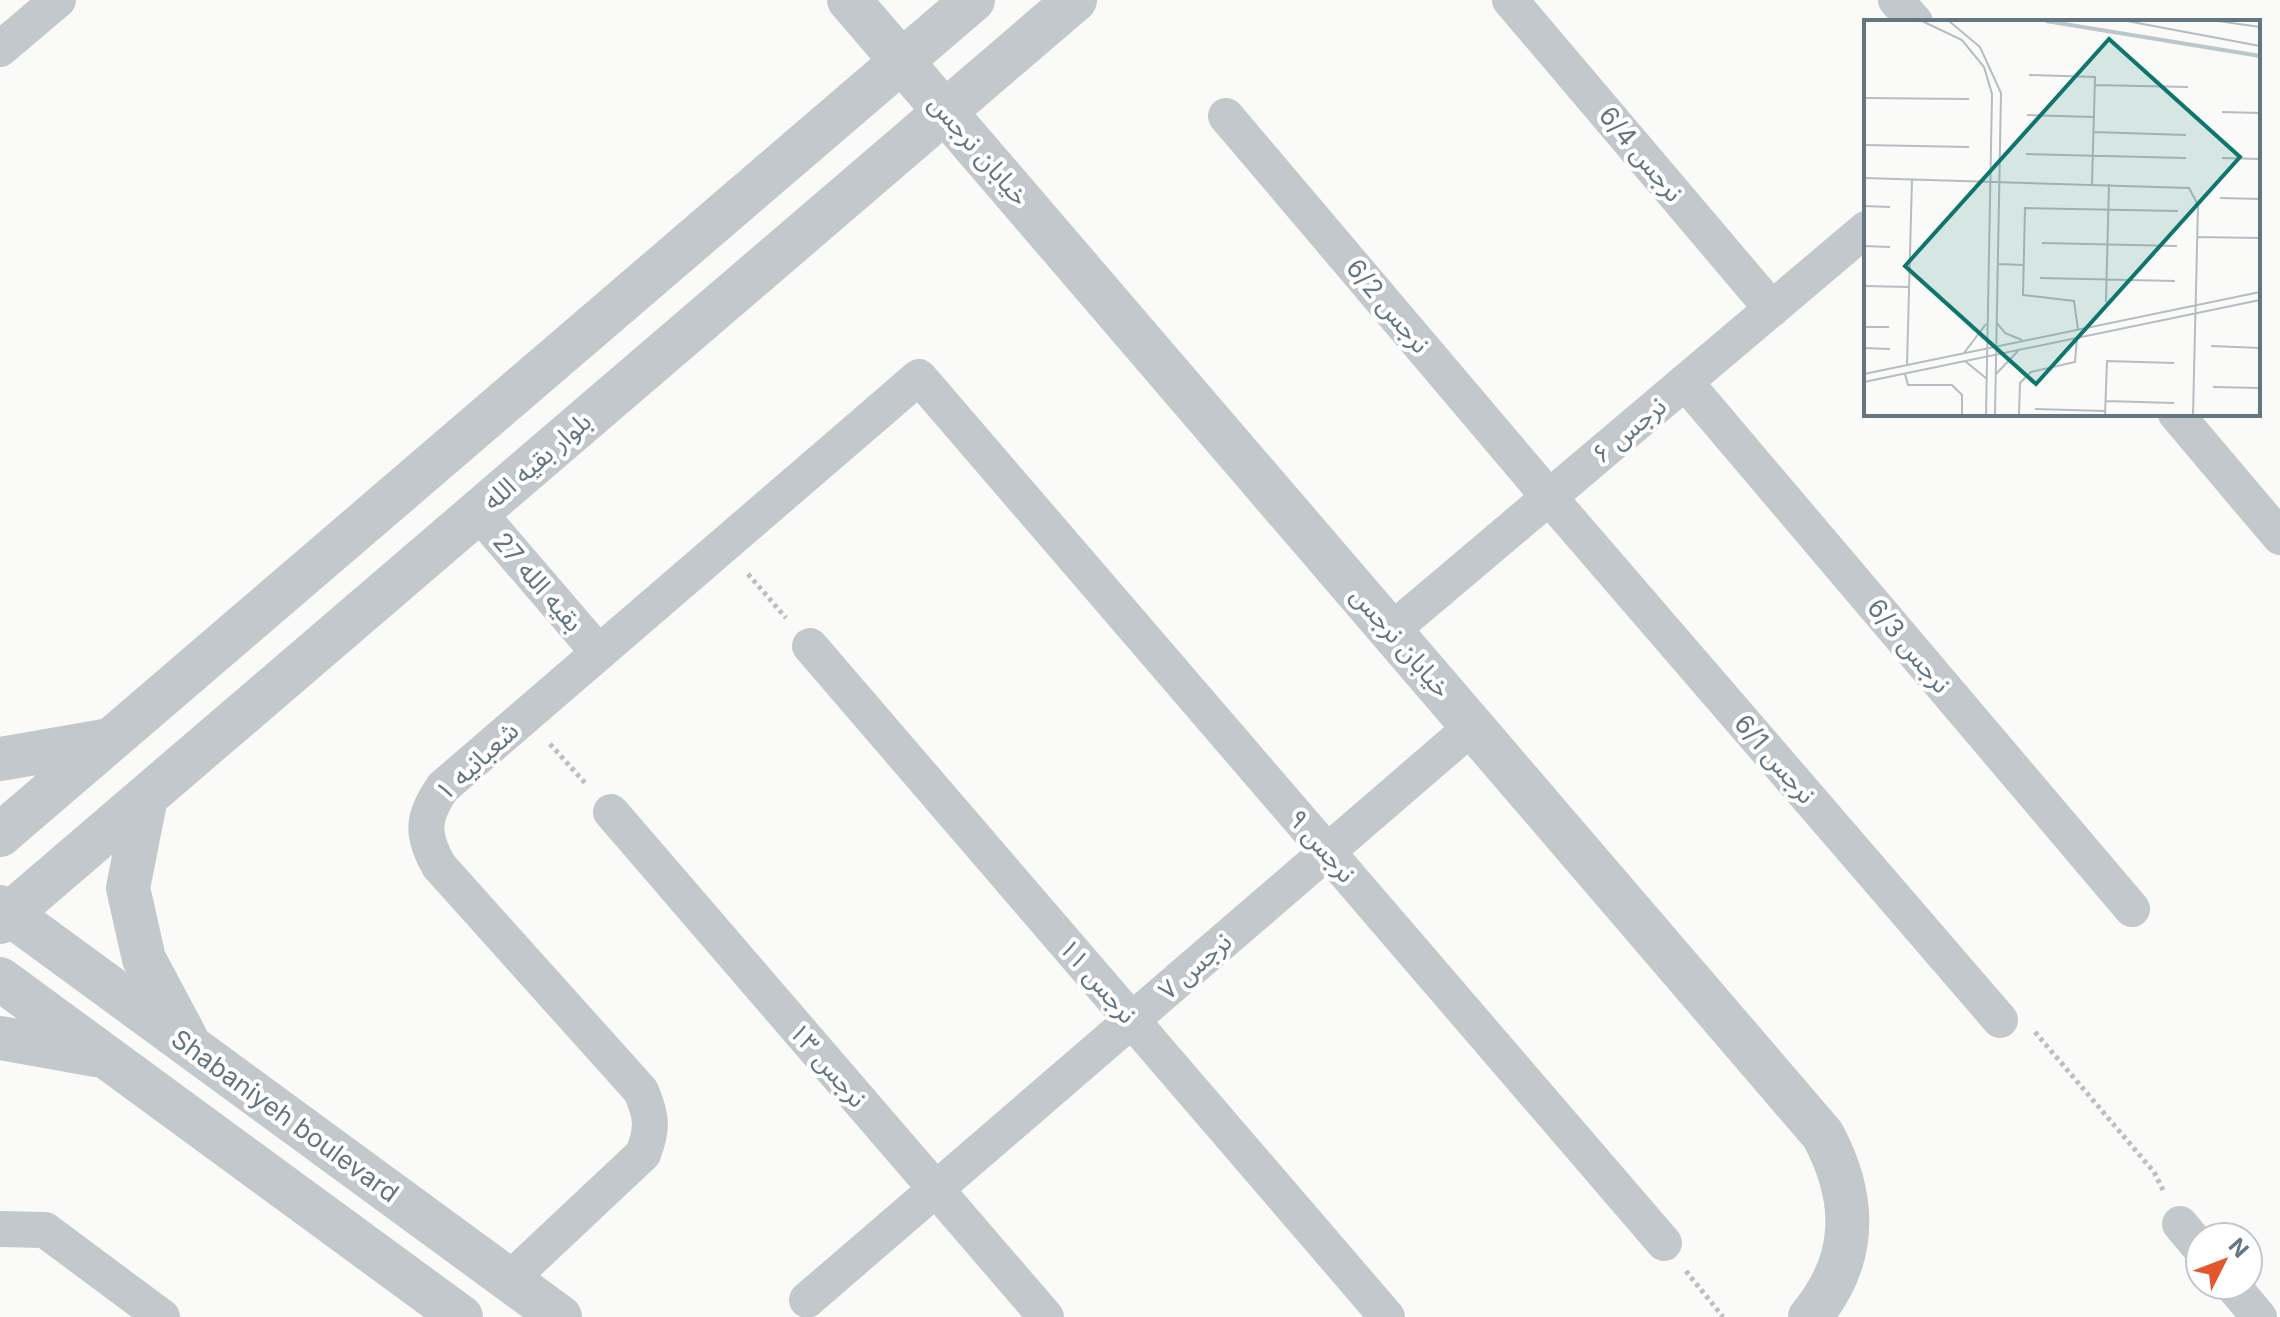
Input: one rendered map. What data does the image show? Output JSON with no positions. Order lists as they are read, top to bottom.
{
  "streets": {
    "street": [
      "خیابان نرجس",
      "نرجس 6/4",
      "نرجس 6/2",
      "نرجس ۶",
      "بلوار بقیه الله",
      "بقیه الله 27",
      "نرجس 6/3",
      "نرجس 6/1",
      "شعبانیه ۱",
      "نرجس ۹",
      "نرجس ۷",
      "نرجس ۱۱",
      "نرجس ۱۳",
      "Shabaniyeh boulevard"
    ]
  },
  "crossings": [
    ["خیابان نرجس", "نرجس ۶"],
    ["خیابان نرجس", "بلوار بقیه الله"],
    ["خیابان نرجس", "نرجس ۷"],
    ["نرجس 6/4", "نرجس ۶"],
    ["نرجس 6/2", "نرجس ۶"],
    ["نرجس 6/2", "نرجس 6/1"],
    ["نرجس ۶", "نرجس 6/3"],
    ["نرجس ۶", "نرجس 6/1"],
    ["بلوار بقیه الله", "بقیه الله 27"],
    ["بلوار بقیه الله", "Shabaniyeh boulevard"],
    ["بقیه الله 27", "شعبانیه ۱"],
    ["شعبانیه ۱", "نرجس ۹"],
    ["شعبانیه ۱", "Shabaniyeh boulevard"],
    ["نرجس ۹", "نرجس ۷"],
    ["نرجس ۷", "نرجس ۱۱"],
    ["نرجس ۷", "نرجس ۱۳"]
  ],
  "north": "top right"
}
